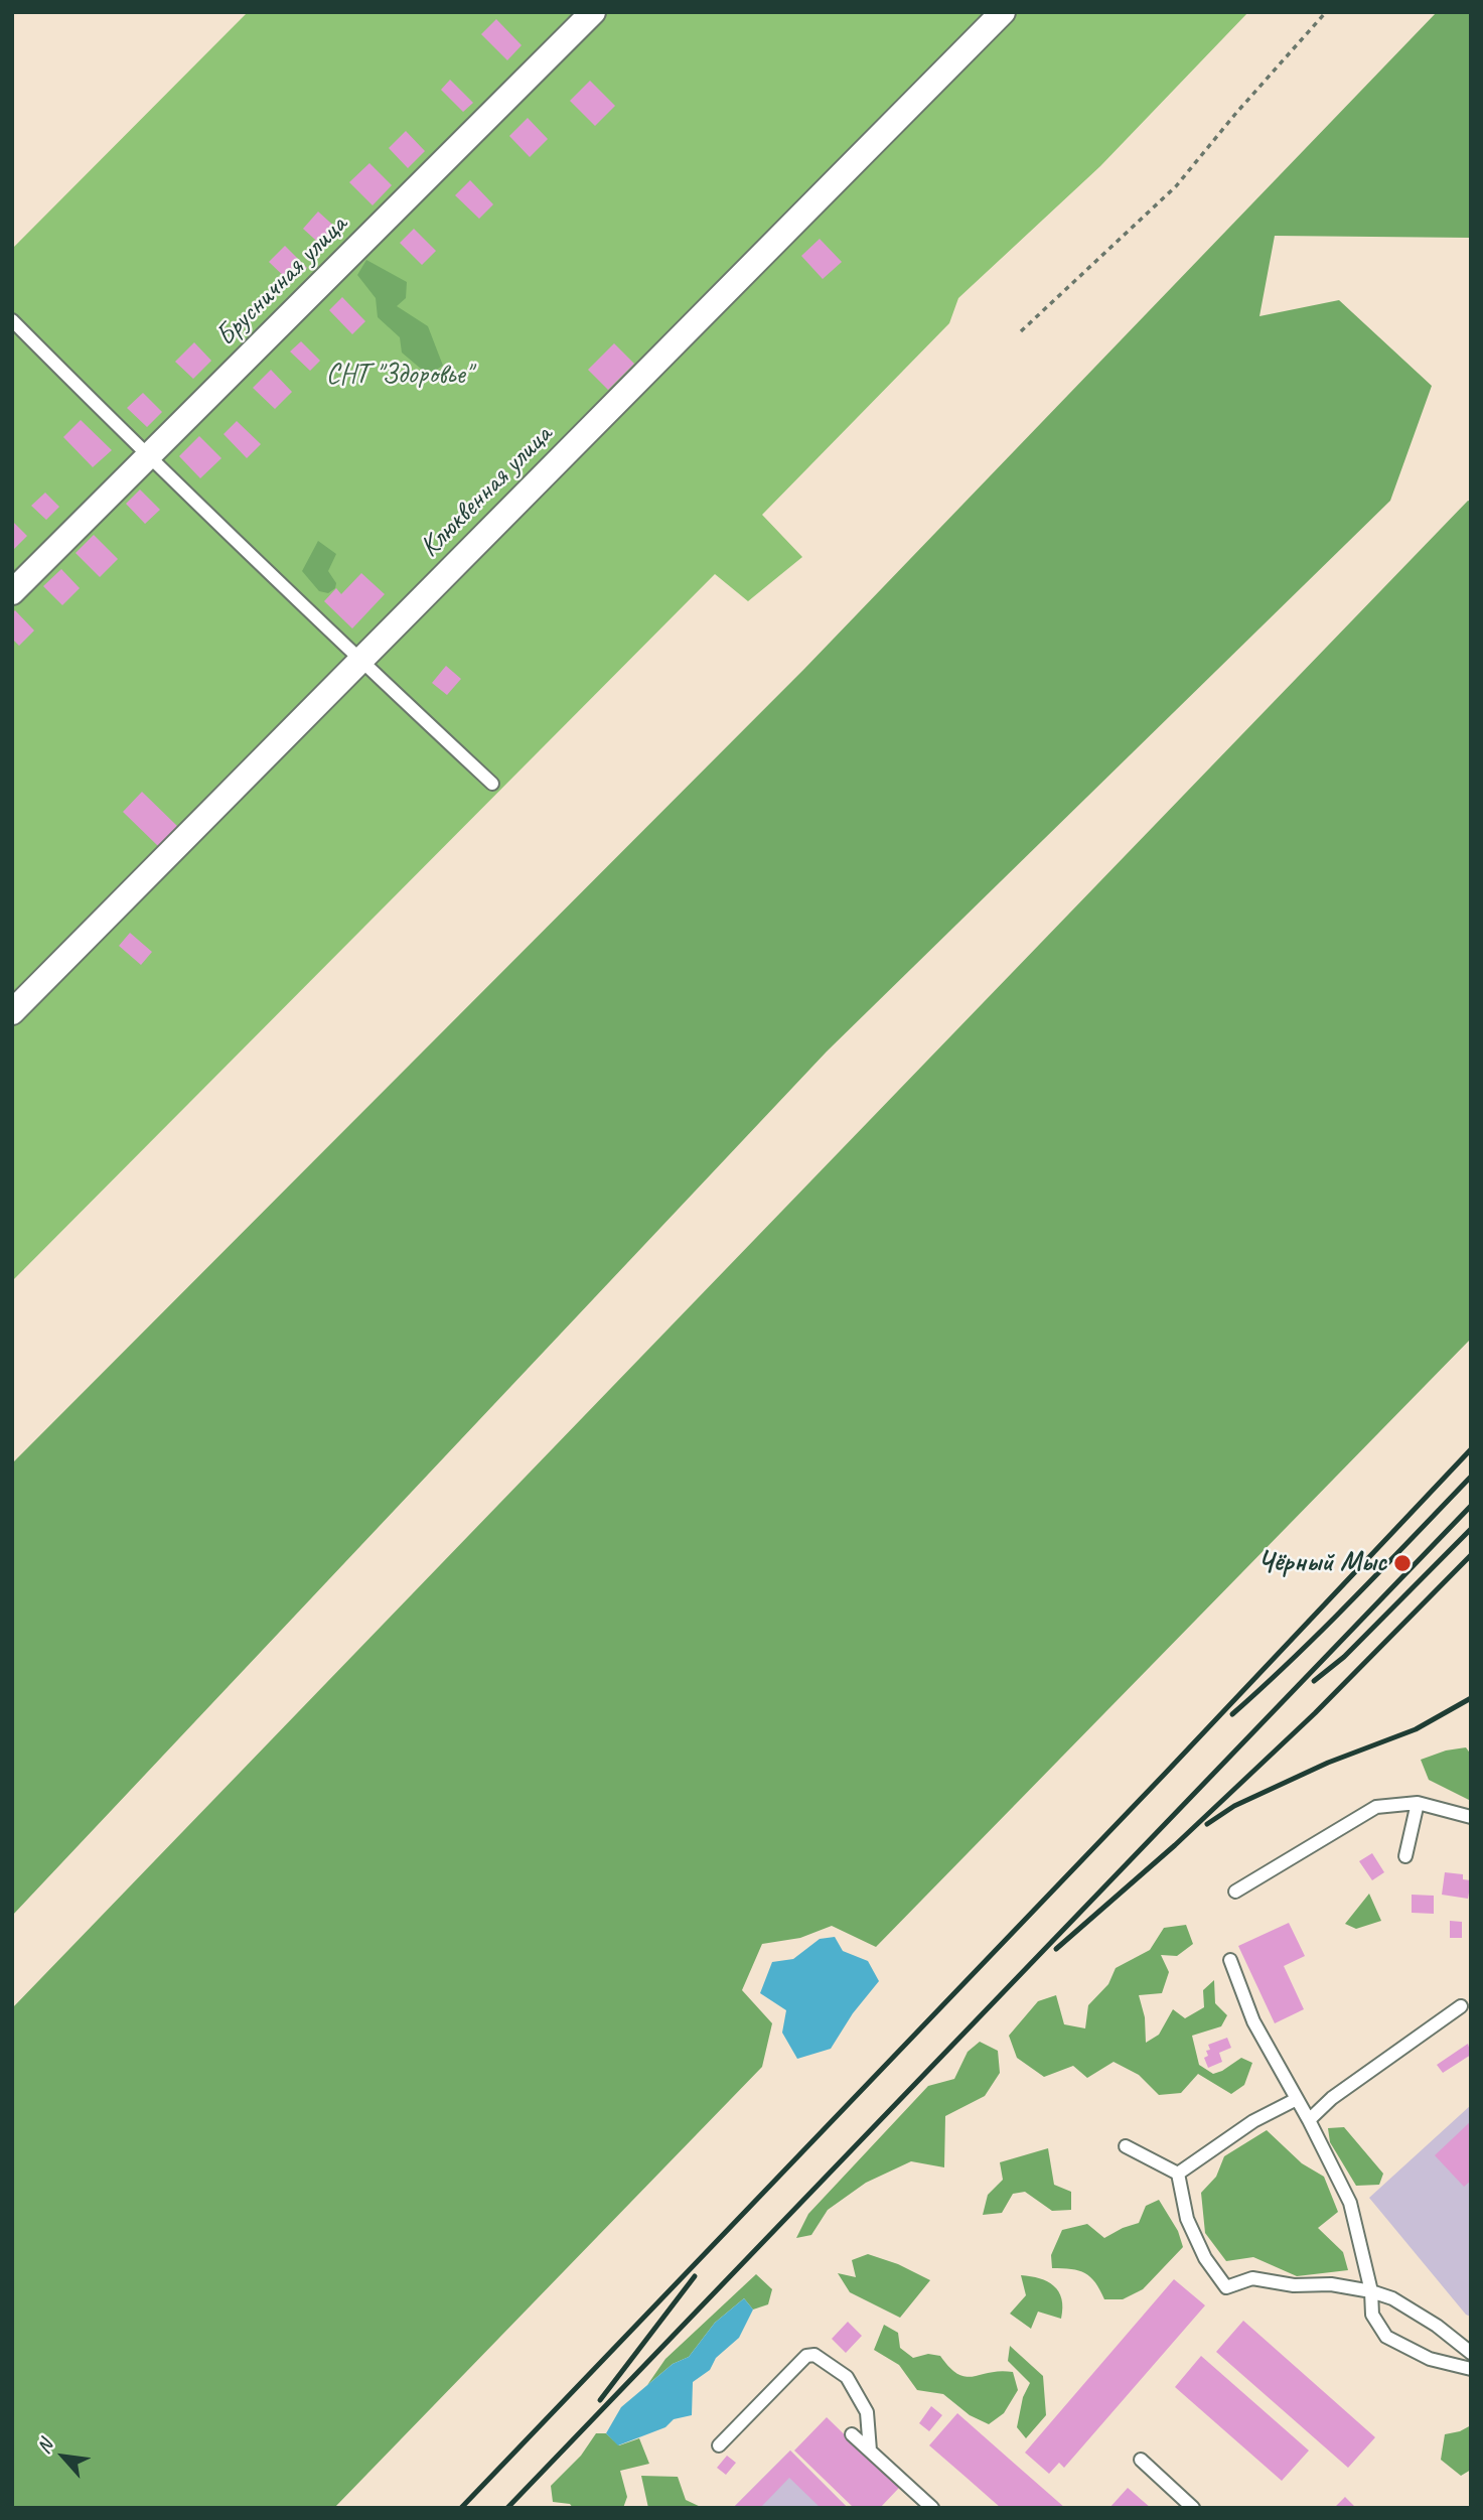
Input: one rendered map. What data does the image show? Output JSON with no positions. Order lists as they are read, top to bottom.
{
  "streets": {
    "street": ["Брусничная улица", "Клюквенная улица"]
  },
  "parks": ["СНТ \"Здоровье\""],
  "places": ["Чёрный Мыс"],
  "north": "top left"
}
